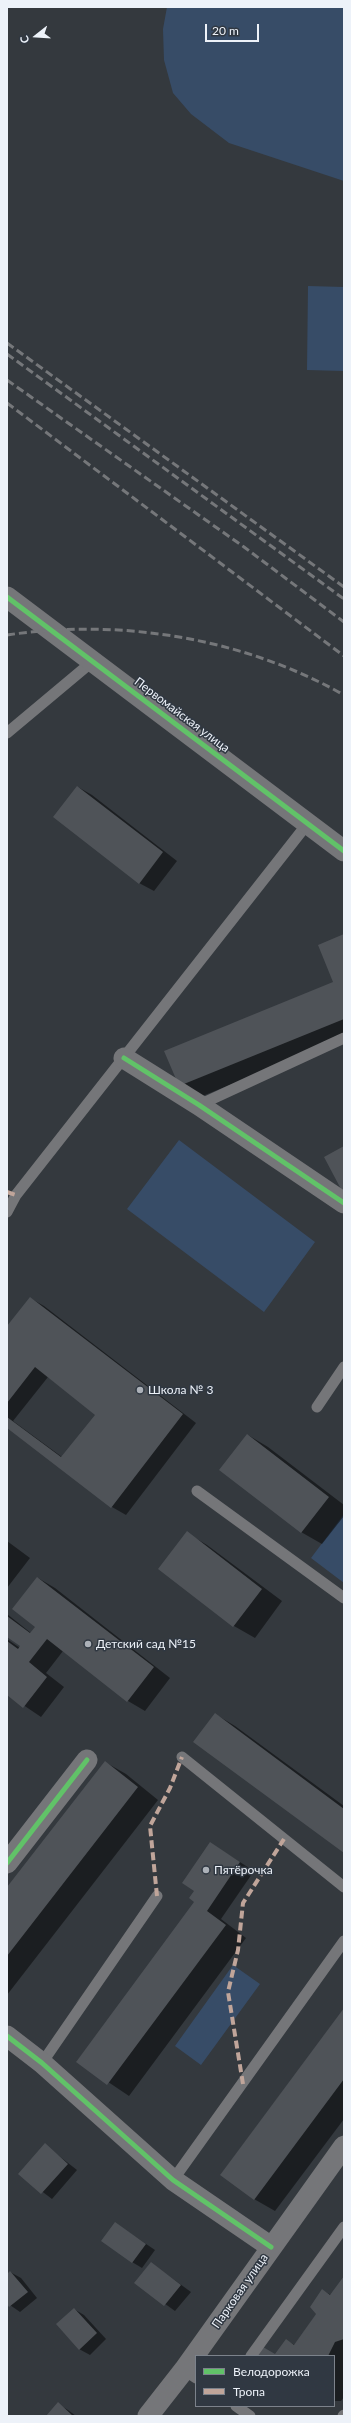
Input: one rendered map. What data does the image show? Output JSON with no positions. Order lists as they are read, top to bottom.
{
  "streets": {
    "street": ["Первомайская улица", "Парковая улица"]
  },
  "places": ["Школа № 3", "Детский сад №15", "Пятёрочка"],
  "legend": ["Велодорожка", "Тропа"],
  "scale_bar": "20 m",
  "north": "left"
}
